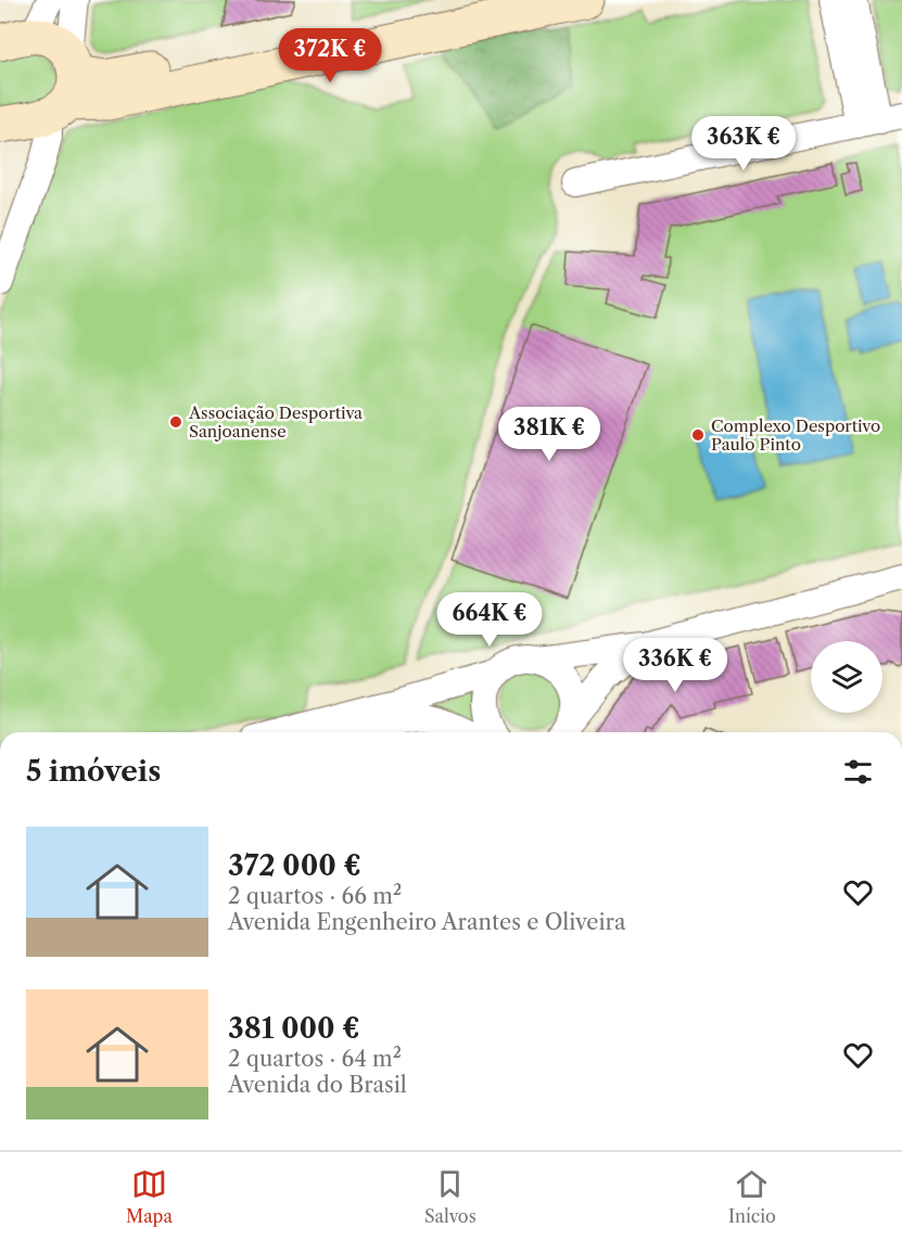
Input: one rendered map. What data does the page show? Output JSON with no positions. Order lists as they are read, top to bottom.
{
  "places": ["Associação Desportiva Sanjoanense", "Complexo Desportivo Paulo Pinto"],
  "page": {
    "price": [
      "372K €",
      "363K €",
      "381K €",
      "664K €",
      "336K €"
    ],
    "heading": "5 imóveis",
    "list": [
      {
        "name": "372 000 €",
        "note": "2 quartos · 66 m² · Avenida Engenheiro Arantes e Oliveira"
      },
      {
        "name": "381 000 €",
        "note": "2 quartos · 64 m² · Avenida do Brasil"
      }
    ],
    "tabs": ["Mapa", "Salvos", "Início"]
  }
}
